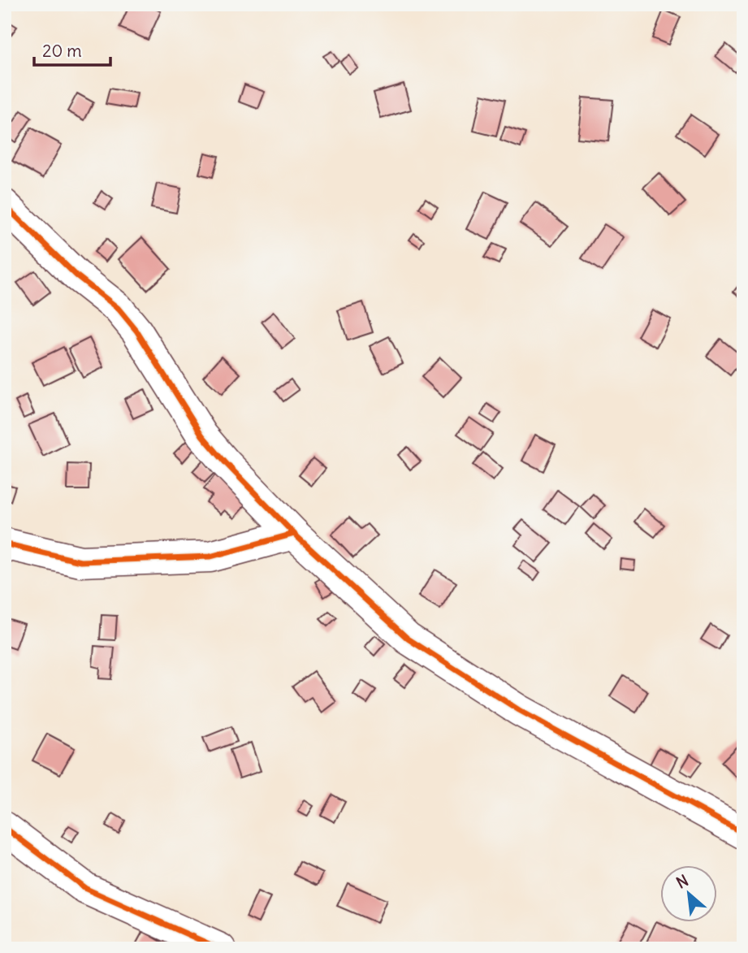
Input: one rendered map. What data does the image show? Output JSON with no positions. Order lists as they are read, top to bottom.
{
  "scale_bar": "20 m",
  "north": "top left"
}
